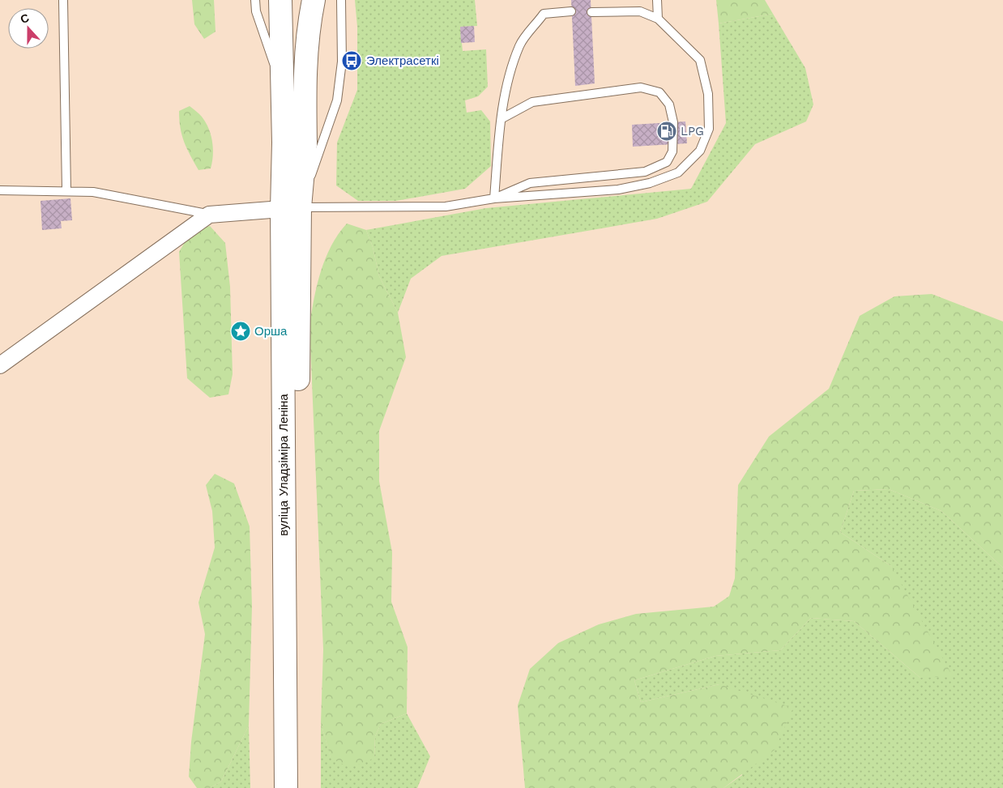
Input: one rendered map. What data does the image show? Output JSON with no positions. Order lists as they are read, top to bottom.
{
  "streets": {
    "main road": ["вуліца Уладзіміра Леніна"]
  },
  "places": {
    "bus stop": ["Электрасеткі"],
    "fuel station": ["LPG"],
    "place": ["Орша"]
  },
  "north": "top"
}
